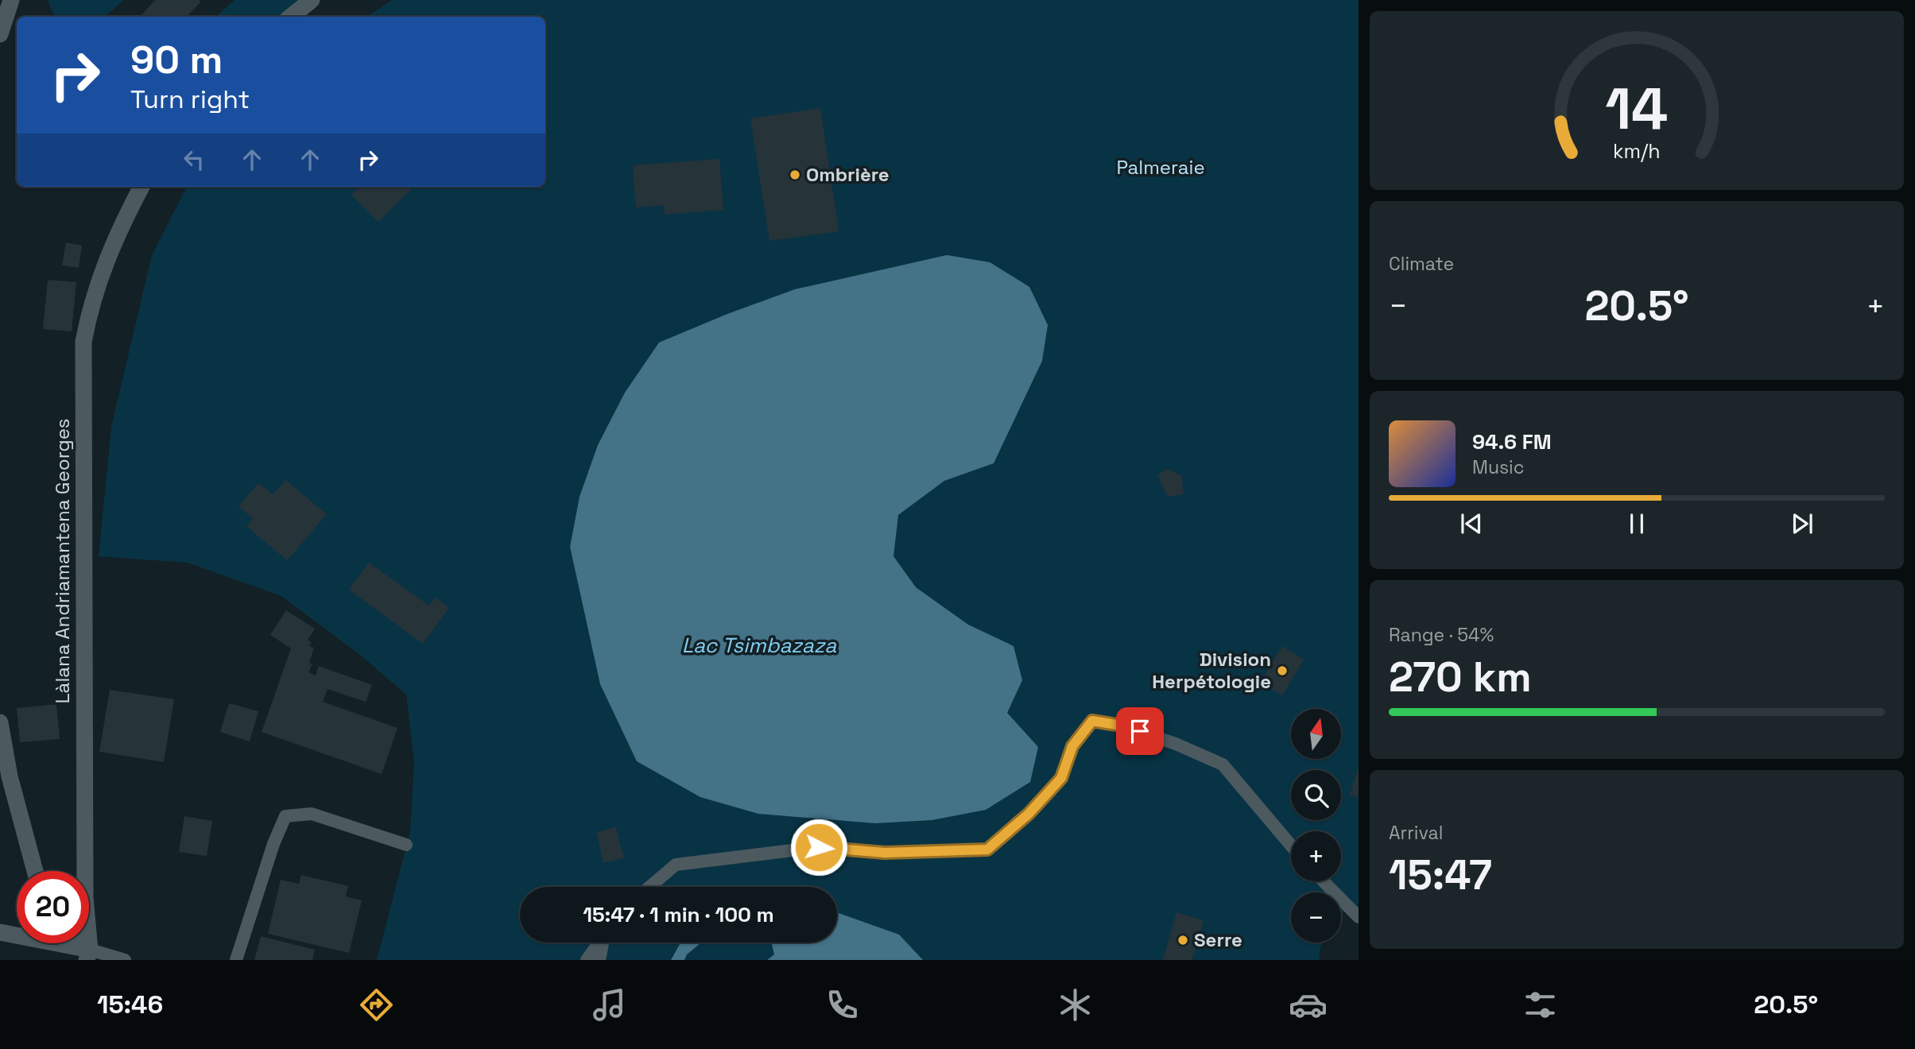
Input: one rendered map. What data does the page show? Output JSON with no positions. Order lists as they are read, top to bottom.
{
  "streets": {
    "street": ["Làlana Andriamantena Georges"]
  },
  "water": ["Lac Tsimbazaza"],
  "parks": ["Palmeraie"],
  "places": ["Ombrière", "Division Herpétologie", "Serre"],
  "north": "top",
  "page": {
    "turn": ["90 m", "Turn right"],
    "tile": [
      "Climate",
      ["Range · 54%", "270 km"],
      ["Arrival", "15:47"]
    ],
    "heat": ["−", "20.5°", "+"],
    "song": ["94.6 FM", "Music"],
    "map_buttons": ["+", "−"],
    "limit": "20",
    "trip": "15:47 · 1 min · 100 m",
    "tabs": ["15:46", "20.5°"],
    "gauge": ["14", "km/h"]
  }
}
